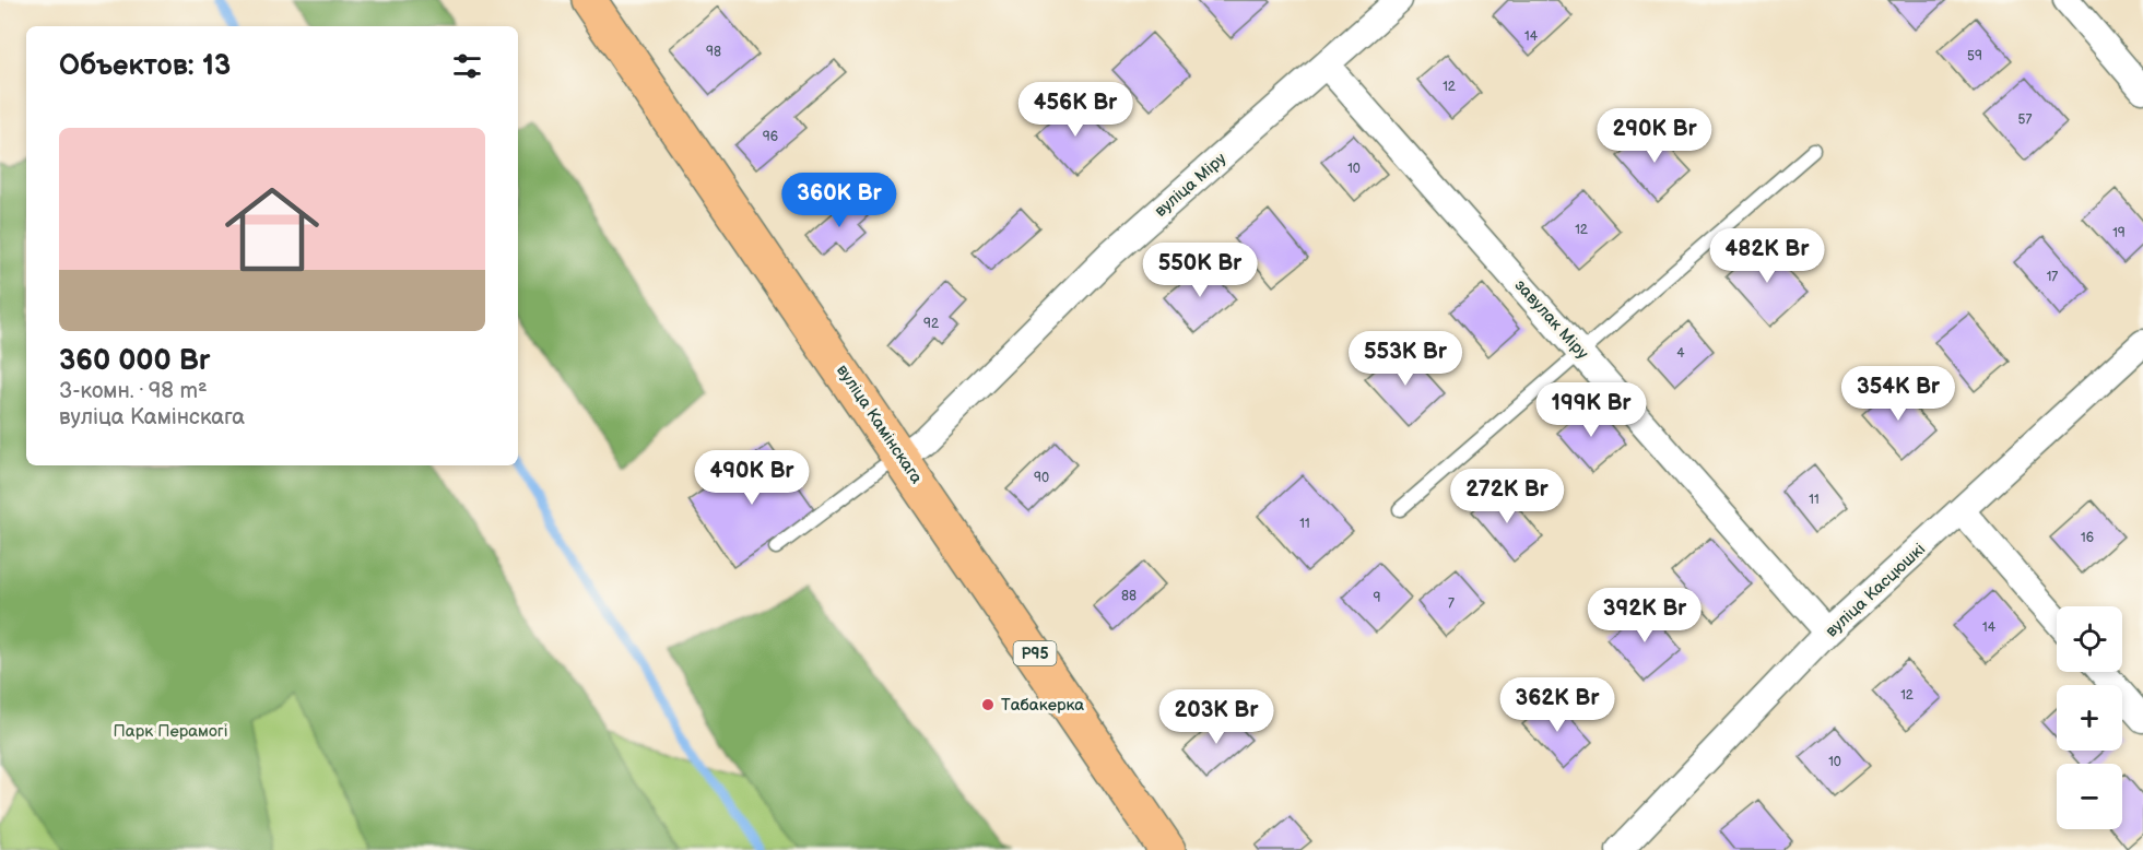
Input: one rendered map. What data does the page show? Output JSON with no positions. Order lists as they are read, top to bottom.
{
  "streets": {
    "main road": ["вуліца Камінскага", "Р95"],
    "street": ["вуліца Міру", "завулак Міру", "вуліца Касцюшкі"]
  },
  "crossings": [
    ["вуліца Міру", "завулак Міру"],
    ["вуліца Міру", "вуліца Камінскага"],
    ["завулак Міру", "вуліца Касцюшкі"]
  ],
  "parks": ["Парк Перамогі"],
  "places": ["Табакерка"],
  "house_numbers": [
    "14",
    "98",
    "59",
    "12",
    "57",
    "96",
    "10",
    "12",
    "19",
    "17",
    "92",
    "4",
    "90",
    "11",
    "11",
    "16",
    "88",
    "9",
    "7",
    "14",
    "12",
    "10"
  ],
  "page": {
    "heading": "Объектов: 13",
    "price": [
      "456K Br",
      "290K Br",
      "360K Br",
      "482K Br",
      "550K Br",
      "553K Br",
      "354K Br",
      "199K Br",
      "490K Br",
      "272K Br",
      "392K Br",
      "362K Br",
      "203K Br"
    ],
    "list": [
      {
        "name": "360 000 Br",
        "note": "3-комн. · 98 m² · вуліца Камінскага"
      }
    ],
    "map_buttons": ["+", "−"]
  }
}
